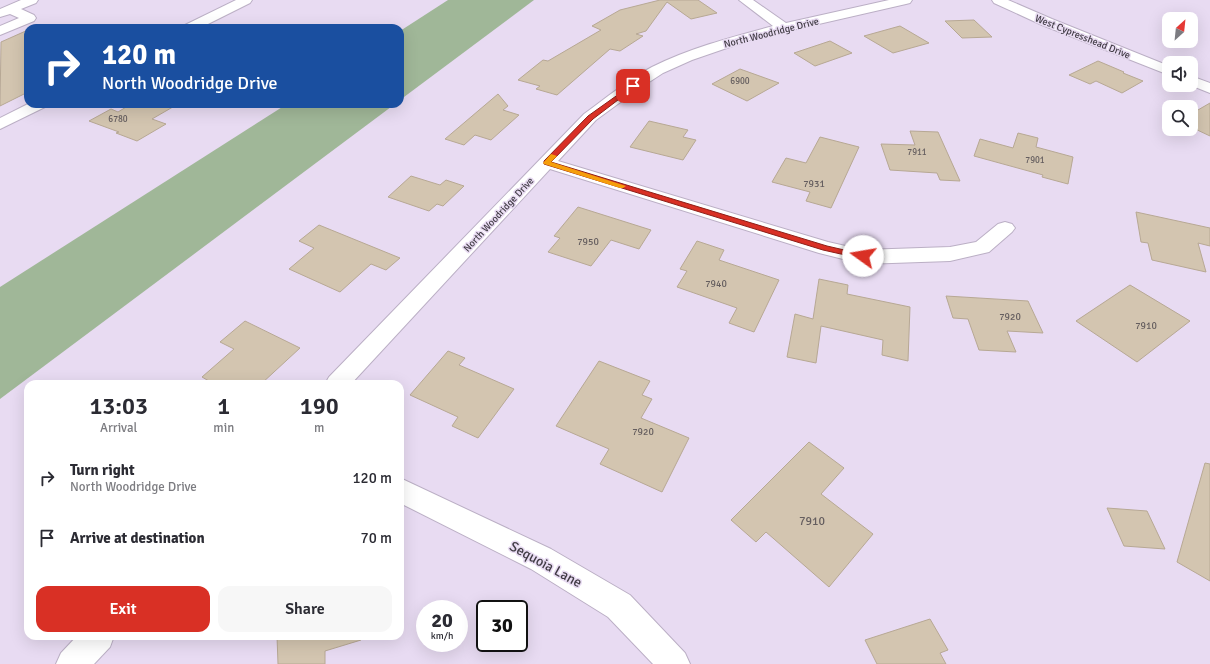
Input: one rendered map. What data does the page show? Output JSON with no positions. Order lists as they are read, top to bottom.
{
  "streets": {
    "street": ["North Woodridge Drive", "West Cypresshead Drive", "Sequoia Lane"]
  },
  "house_numbers": [
    "6900",
    "6780",
    "7911",
    "7901",
    "7931",
    "7950",
    "7940",
    "7920",
    "7910",
    "7920",
    "7910"
  ],
  "north": "top right",
  "page": {
    "turn": ["120 m", "North Woodridge Drive"],
    "eta": [
      "13:03",
      "Arrival",
      "1",
      "min",
      "190",
      "m"
    ],
    "list": [
      {
        "name": "Turn right",
        "note": "North Woodridge Drive",
        "value": "120 m"
      },
      {
        "name": "Arrive at destination",
        "value": "70 m"
      }
    ],
    "buttons": ["Exit", "Share"],
    "speed": "20 km/h",
    "limit": "30"
  }
}
